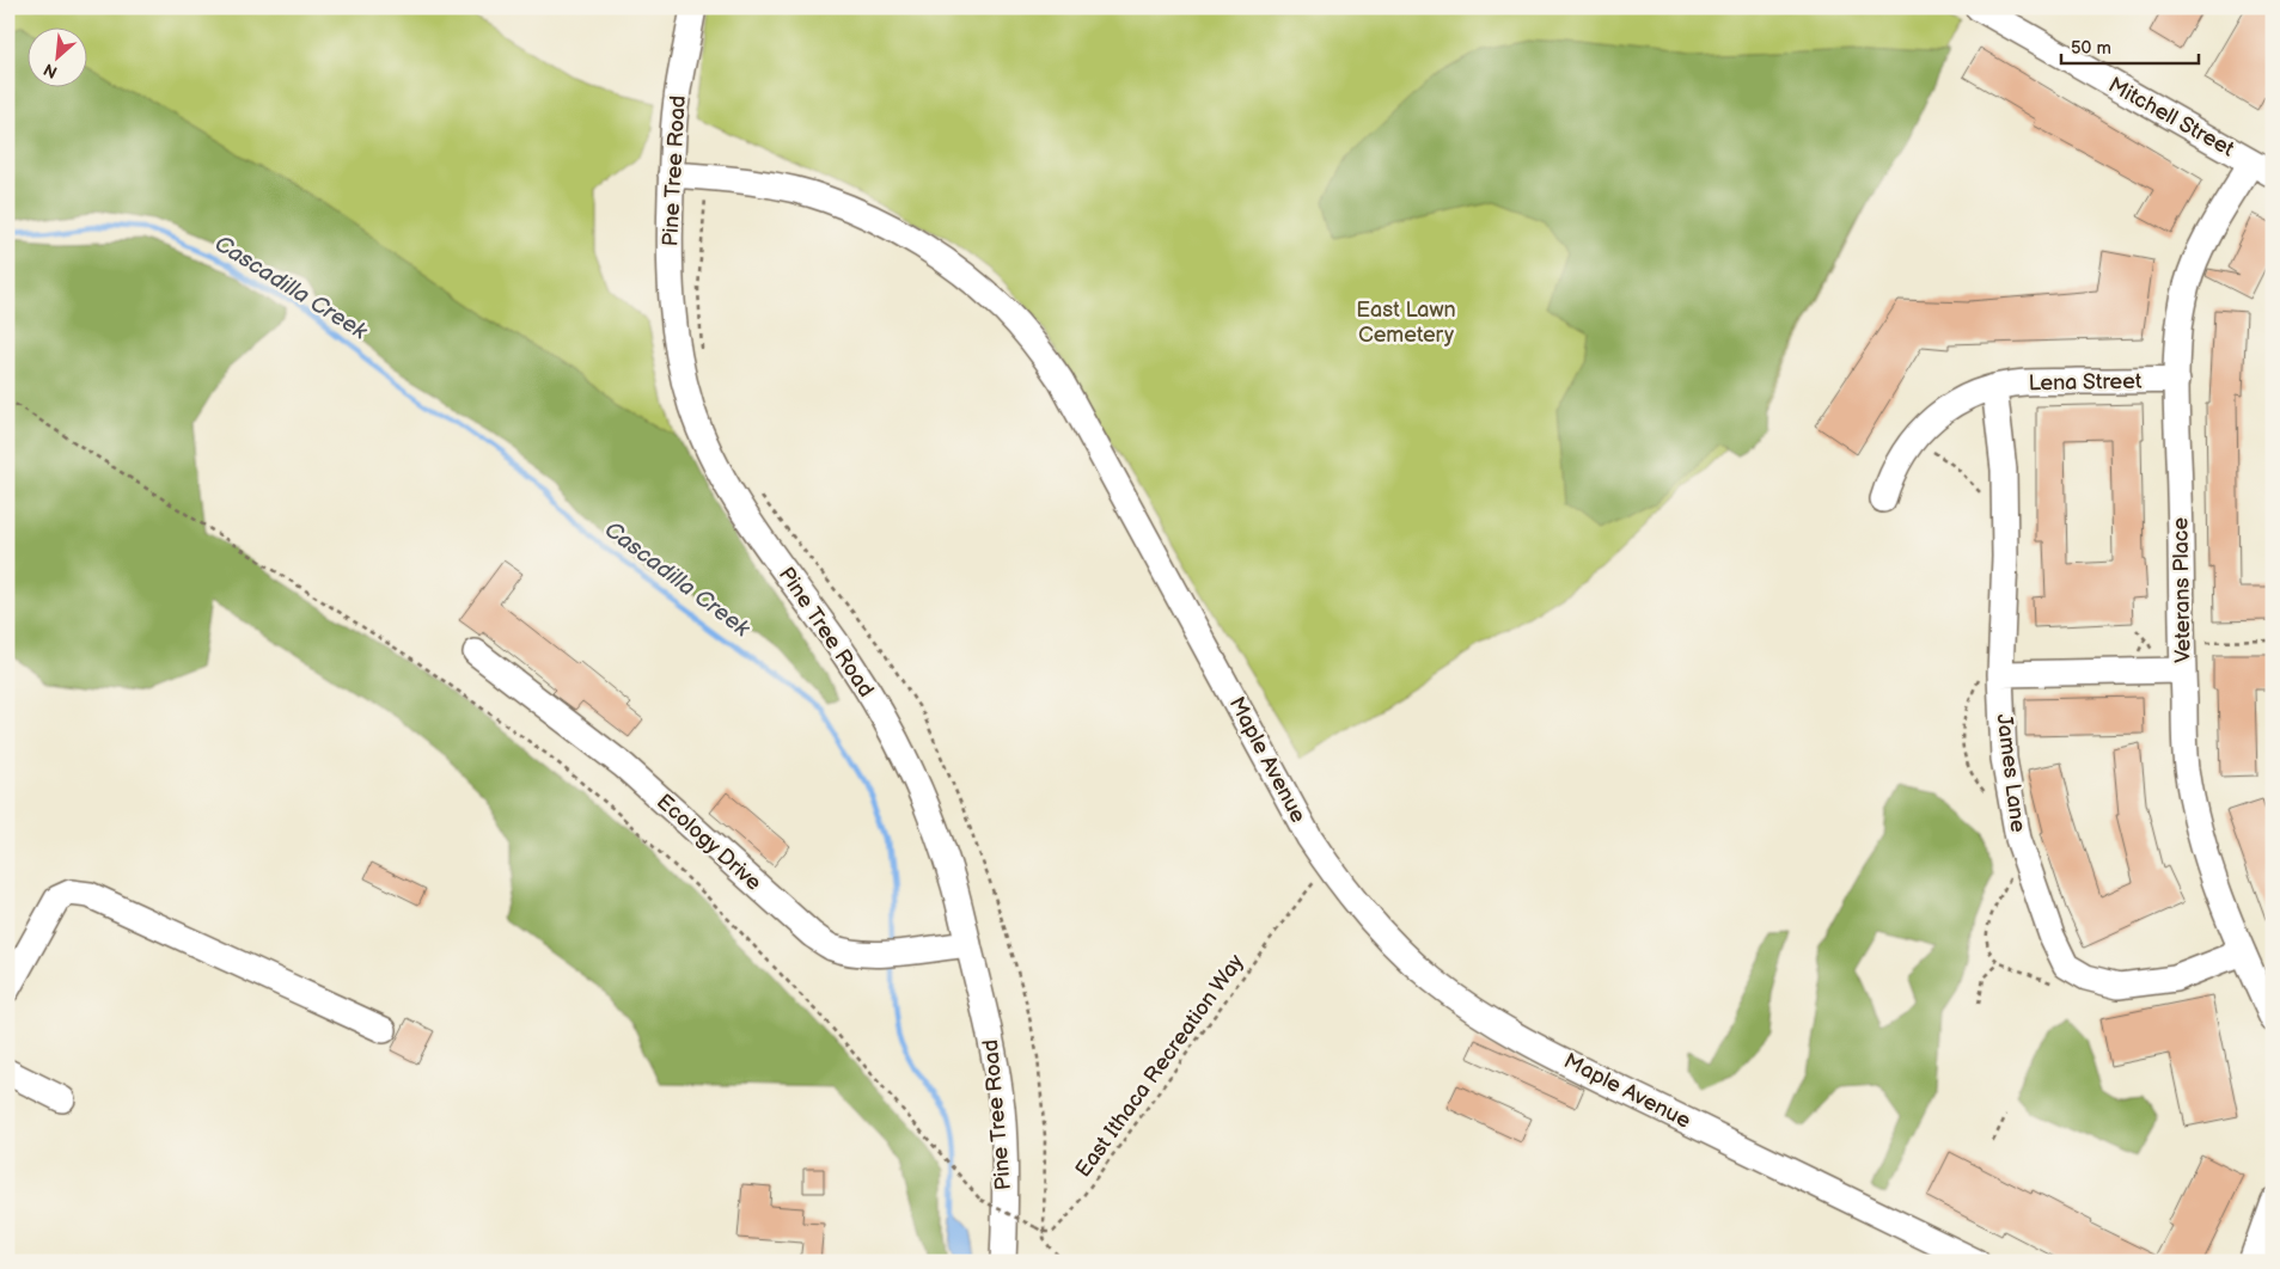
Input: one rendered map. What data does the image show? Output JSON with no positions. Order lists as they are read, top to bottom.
{
  "streets": {
    "street": [
      "Mitchell Street",
      "Pine Tree Road",
      "Lena Street",
      "Veterans Place",
      "Maple Avenue",
      "James Lane",
      "Ecology Drive"
    ],
    "path": ["East Ithaca Recreation Way"]
  },
  "crossings": [
    ["Mitchell Street", "Veterans Place"],
    ["Pine Tree Road", "Maple Avenue"],
    ["Pine Tree Road", "Ecology Drive"],
    ["Lena Street", "Veterans Place"],
    ["Lena Street", "James Lane"],
    ["Veterans Place", "James Lane"]
  ],
  "water": ["Cascadilla Creek"],
  "parks": ["East Lawn Cemetery"],
  "scale_bar": "50 m",
  "north": "bottom left"
}
